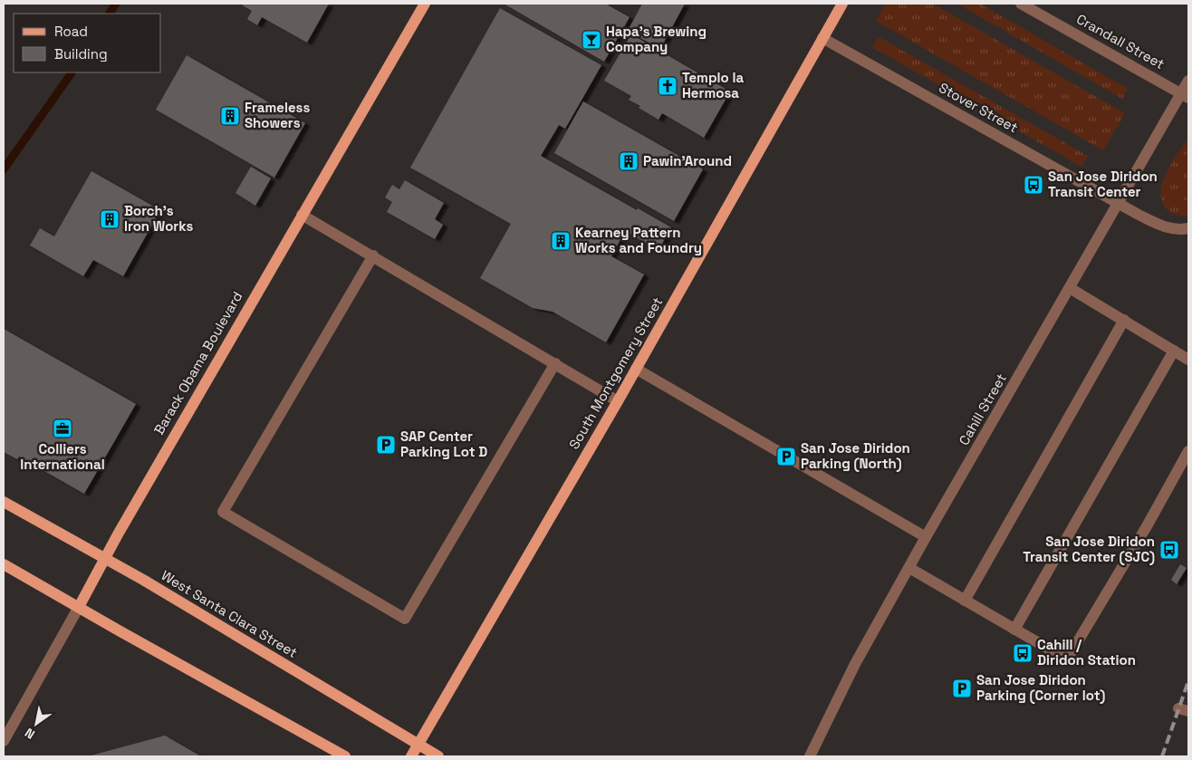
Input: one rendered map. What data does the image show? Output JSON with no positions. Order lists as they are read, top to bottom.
{
  "streets": {
    "main road": ["Barack Obama Boulevard", "South Montgomery Street", "West Santa Clara Street"],
    "street": ["Crandall Street", "Stover Street", "Cahill Street"]
  },
  "crossings": [
    ["Crandall Street", "Cahill Street"],
    ["Stover Street", "South Montgomery Street"],
    ["Stover Street", "Cahill Street"],
    ["Barack Obama Boulevard", "West Santa Clara Street"],
    ["South Montgomery Street", "West Santa Clara Street"]
  ],
  "places": {
    "bar": ["Hapa’s Brewing Company"],
    "church": ["Templo la Hermosa"],
    "building": [
      "Frameless Showers",
      "Pawin’Around",
      "Borch’s Iron Works",
      "Kearney Pattern Works and Foundry"
    ],
    "bus stop": ["San Jose Diridon Transit Center", "San Jose Diridon Transit Center (SJC)", "Cahill / Diridon Station"],
    "office": ["Colliers International"],
    "parking": ["SAP Center Parking Lot D", "San Jose Diridon Parking (North)", "San Jose Diridon Parking (Corner lot)"]
  },
  "legend": ["Road", "Building"],
  "north": "bottom left"
}
